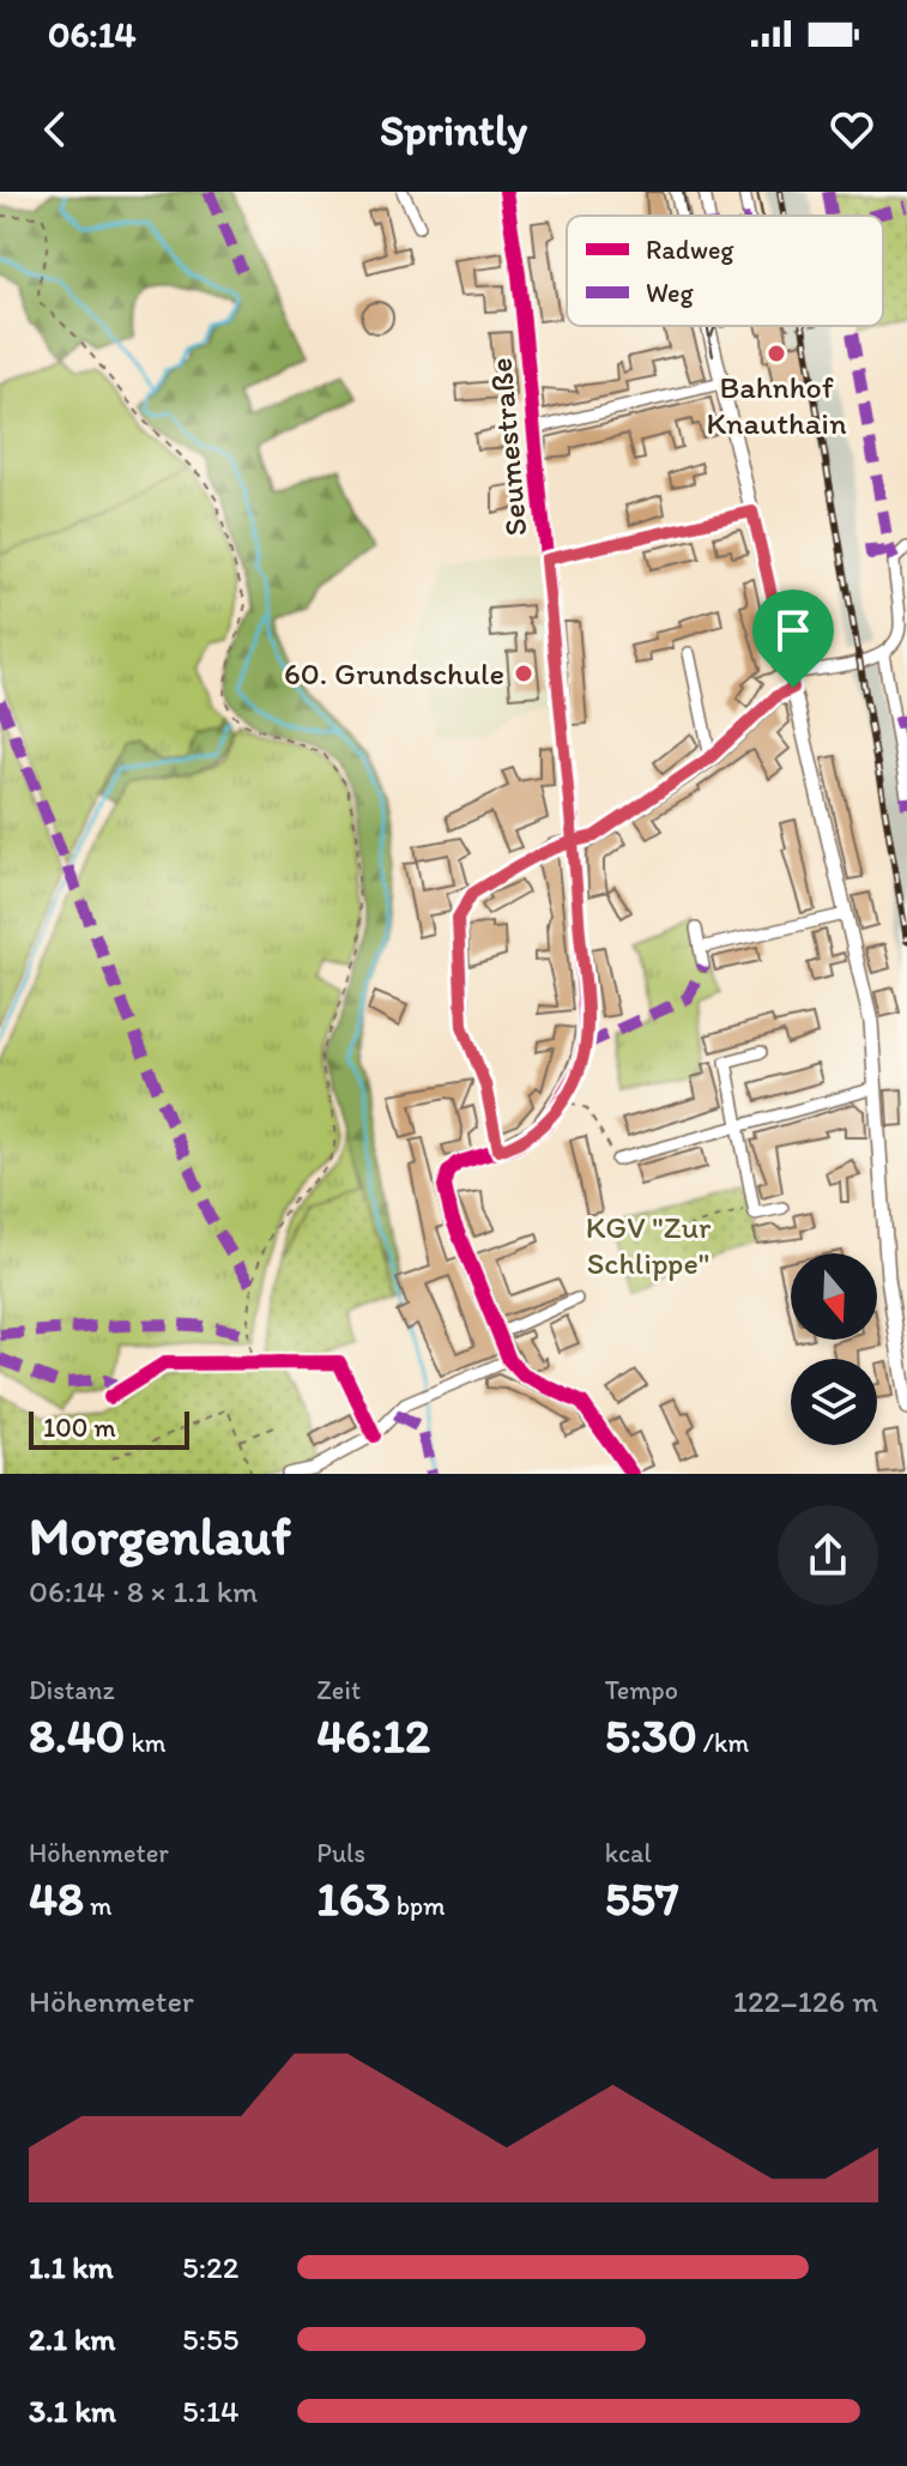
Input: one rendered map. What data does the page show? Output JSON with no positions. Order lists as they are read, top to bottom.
{
  "streets": {
    "street": ["Seumestraße"]
  },
  "parks": ["KGV \"Zur Schlippe\""],
  "places": ["Bahnhof Knauthain", "60. Grundschule"],
  "legend": ["Radweg", "Weg"],
  "scale_bar": "100 m",
  "north": "bottom",
  "page": {
    "status": "06:14",
    "header": "Sprintly",
    "scale": "100 m",
    "heading": ["Morgenlauf", "06:14 · 8 × 1.1 km"],
    "stats": [
      ["Distanz", "8.40 km"],
      ["Zeit", "46:12"],
      ["Tempo", "5:30 /km"],
      ["Höhenmeter", "48 m"],
      ["Puls", "163 bpm"],
      ["kcal", "557"]
    ],
    "chart": ["Höhenmeter", "122–126 m"],
    "list": [
      {
        "name": "1.1 km",
        "note": "5:22"
      },
      {
        "name": "2.1 km",
        "note": "5:55"
      },
      {
        "name": "3.1 km",
        "note": "5:14"
      }
    ]
  }
}
